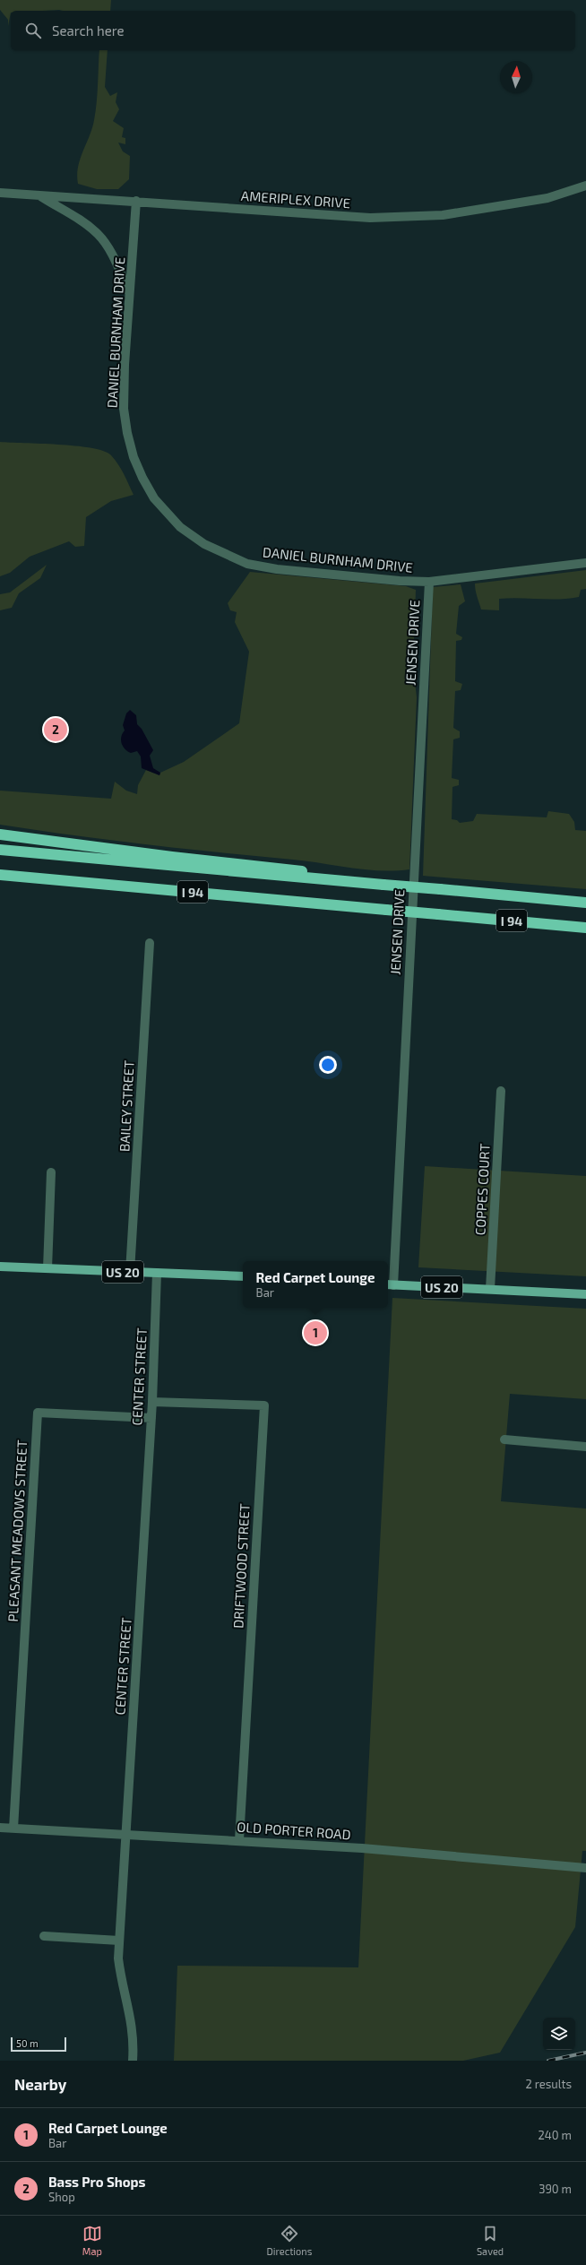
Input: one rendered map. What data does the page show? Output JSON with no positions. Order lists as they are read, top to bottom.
{
  "streets": {
    "highway": ["I 94"],
    "main road": ["US 20"],
    "street": [
      "AMERIPLEX DRIVE",
      "DANIEL BURNHAM DRIVE",
      "JENSEN DRIVE",
      "BAILEY STREET",
      "COPPES COURT",
      "CENTER STREET",
      "PLEASANT MEADOWS STREET",
      "DRIFTWOOD STREET",
      "OLD PORTER ROAD"
    ]
  },
  "crossings": [
    ["AMERIPLEX DRIVE", "DANIEL BURNHAM DRIVE"],
    ["DANIEL BURNHAM DRIVE", "JENSEN DRIVE"],
    ["JENSEN DRIVE", "US 20"],
    ["BAILEY STREET", "US 20"],
    ["COPPES COURT", "US 20"],
    ["US 20", "CENTER STREET"],
    ["CENTER STREET", "PLEASANT MEADOWS STREET"],
    ["CENTER STREET", "DRIFTWOOD STREET"],
    ["CENTER STREET", "OLD PORTER ROAD"],
    ["PLEASANT MEADOWS STREET", "OLD PORTER ROAD"],
    ["DRIFTWOOD STREET", "OLD PORTER ROAD"]
  ],
  "scale_bar": "50 m",
  "north": "top",
  "page": {
    "search": "Search here",
    "pins": ["2", "1"],
    "popup": ["Red Carpet Lounge", "Bar"],
    "scale": "50 m",
    "heading": ["Nearby", "2 results"],
    "list": [
      {
        "mark": "1",
        "name": "Red Carpet Lounge",
        "note": "Bar",
        "value": "240 m"
      },
      {
        "mark": "2",
        "name": "Bass Pro Shops",
        "note": "Shop",
        "value": "390 m"
      }
    ],
    "nav": ["Map", "Directions", "Saved"]
  }
}
